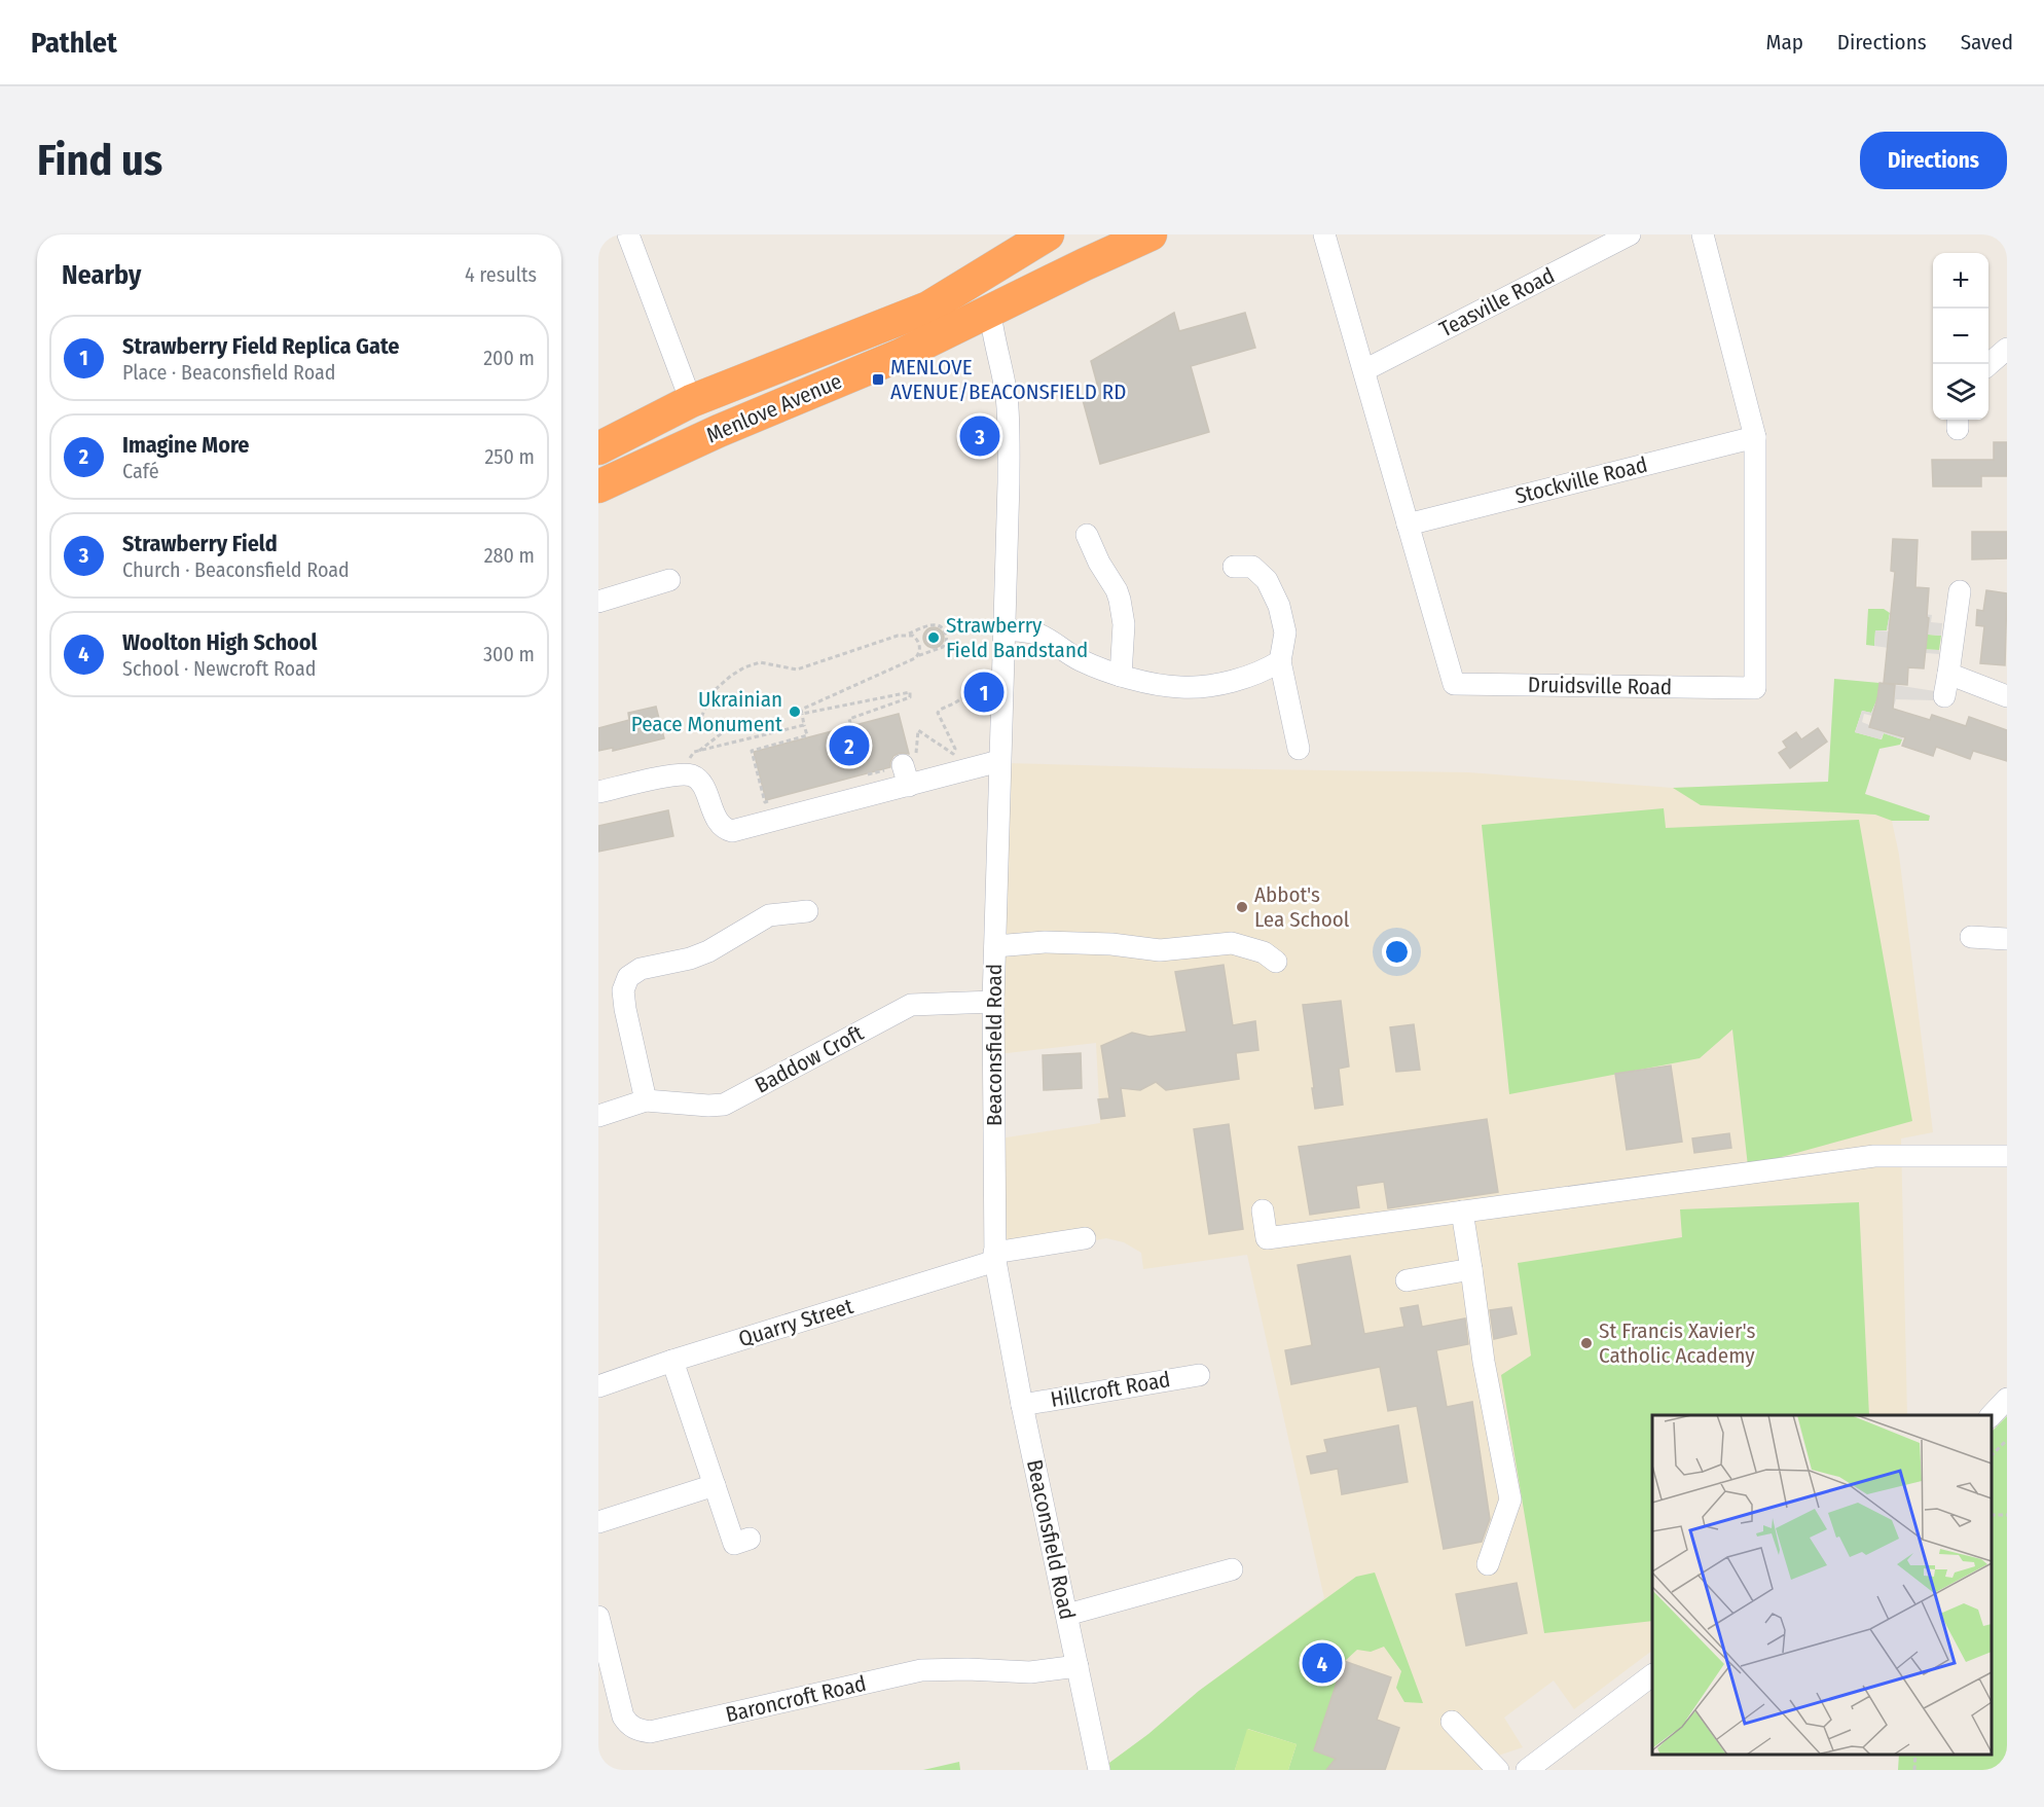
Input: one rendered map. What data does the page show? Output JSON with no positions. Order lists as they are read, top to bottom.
{
  "streets": {
    "highway": ["Menlove Avenue"],
    "street": [
      "Teasville Road",
      "Stockville Road",
      "Druidsville Road",
      "Beaconsfield Road",
      "Baddow Croft",
      "Quarry Street",
      "Hillcroft Road",
      "Baroncroft Road"
    ]
  },
  "crossings": [
    ["Teasville Road", "Druidsville Road"],
    ["Menlove Avenue", "Beaconsfield Road"],
    ["Stockville Road", "Druidsville Road"],
    ["Beaconsfield Road", "Baddow Croft"],
    ["Beaconsfield Road", "Quarry Street"],
    ["Beaconsfield Road", "Hillcroft Road"],
    ["Beaconsfield Road", "Baroncroft Road"]
  ],
  "places": {
    "transit": ["MENLOVE AVENUE/BEACONSFIELD RD"],
    "other": [
      "Strawberry Field Bandstand",
      "Ukrainian Peace Monument",
      "Abbot's Lea School",
      "St Francis Xavier's Catholic Academy"
    ]
  },
  "page": {
    "header": "Pathlet",
    "nav": ["Map", "Directions", "Saved"],
    "buttons": "Directions",
    "title": "Find us",
    "heading": ["Nearby", "4 results"],
    "map_buttons": ["+", "−"],
    "list": [
      {
        "mark": "1",
        "name": "Strawberry Field Replica Gate",
        "note": "Place · Beaconsfield Road",
        "value": "200 m"
      },
      {
        "mark": "2",
        "name": "Imagine More",
        "note": "Café",
        "value": "250 m"
      },
      {
        "mark": "3",
        "name": "Strawberry Field",
        "note": "Church · Beaconsfield Road",
        "value": "280 m"
      },
      {
        "mark": "4",
        "name": "Woolton High School",
        "note": "School · Newcroft Road",
        "value": "300 m"
      }
    ],
    "pins": [
      "3",
      "1",
      "2",
      "4"
    ]
  }
}
